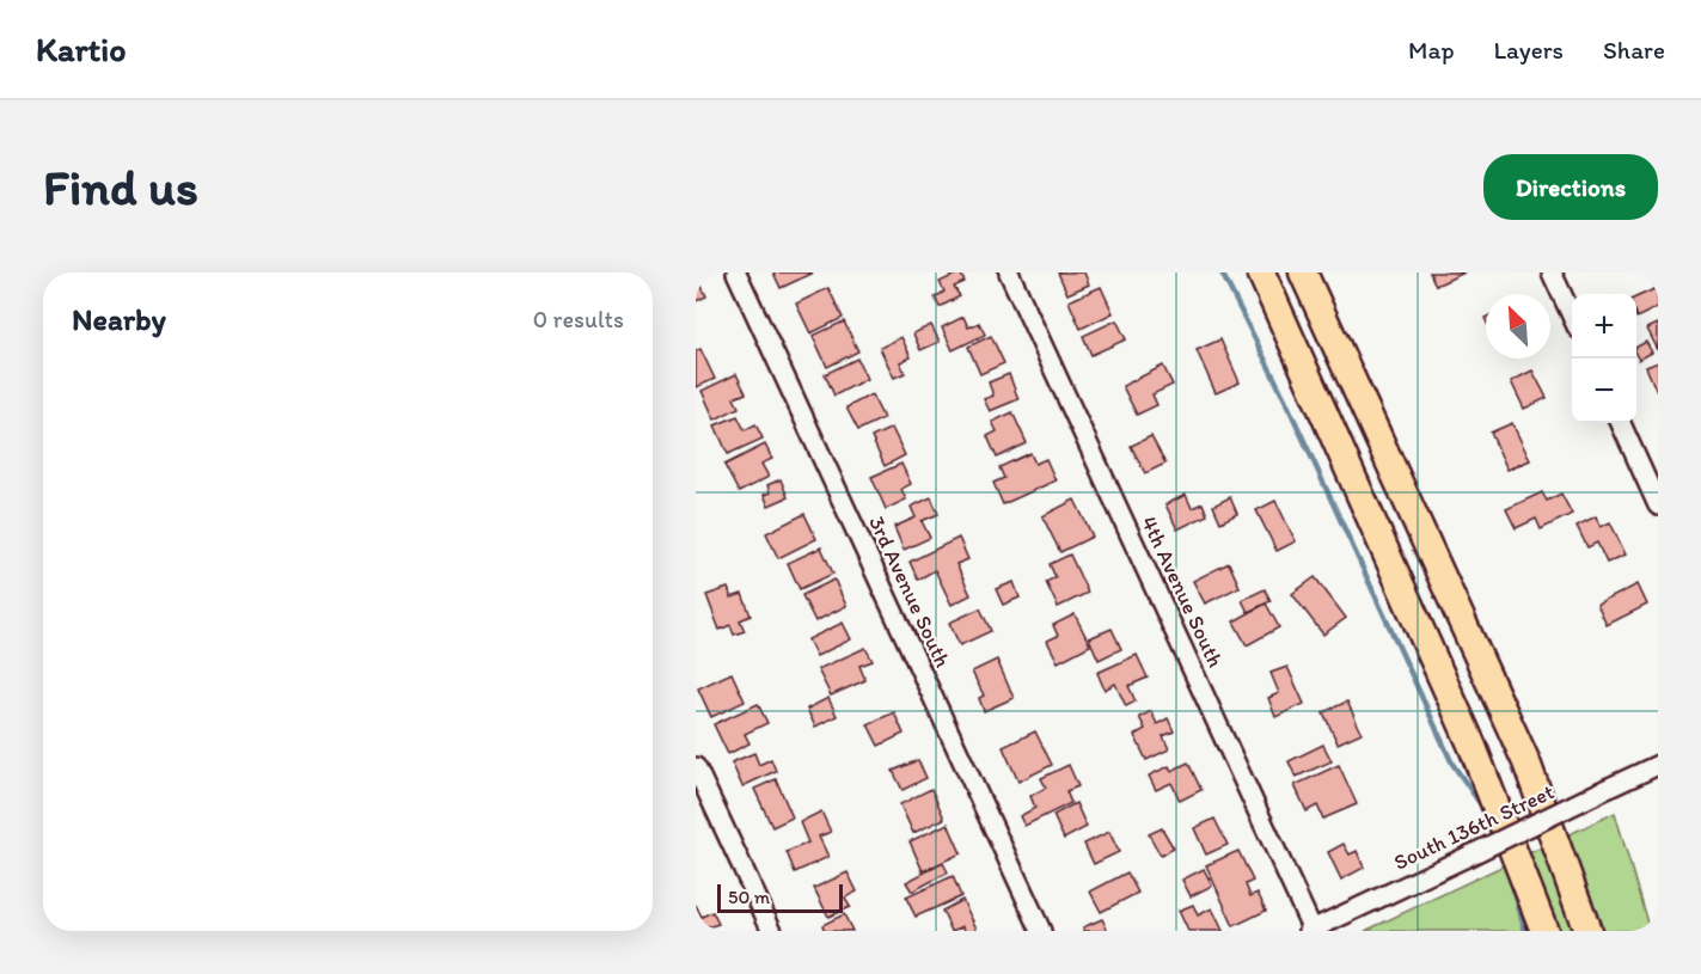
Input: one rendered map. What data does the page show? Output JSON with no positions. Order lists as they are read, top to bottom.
{
  "streets": {
    "street": ["3rd Avenue South", "4th Avenue South", "South 136th Street"]
  },
  "crossings": [
    ["4th Avenue South", "South 136th Street"]
  ],
  "scale_bar": "50 m",
  "north": "top left",
  "page": {
    "header": "Kartio",
    "nav": ["Map", "Layers", "Share"],
    "buttons": "Directions",
    "title": "Find us",
    "heading": ["Nearby", "0 results"],
    "map_buttons": ["+", "−"],
    "scale": "50 m"
  }
}
